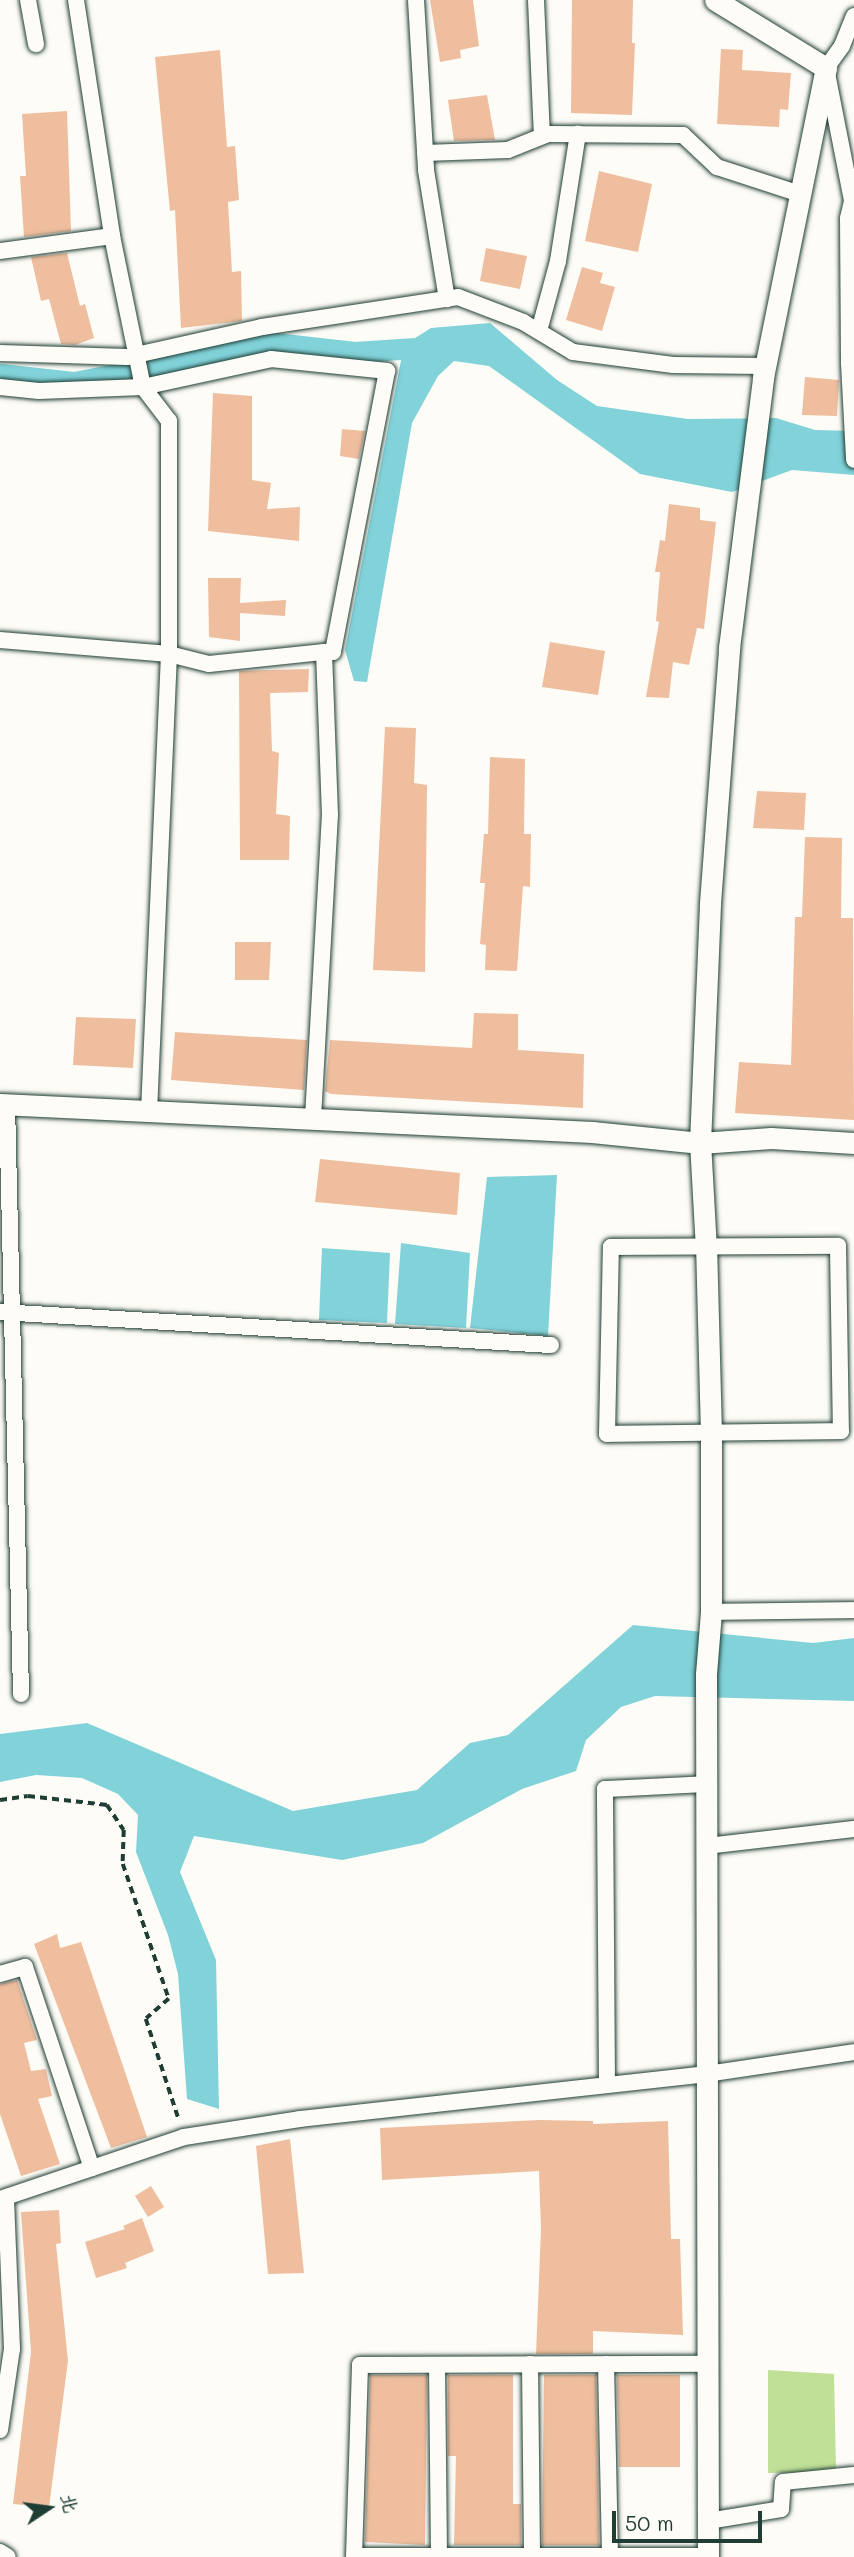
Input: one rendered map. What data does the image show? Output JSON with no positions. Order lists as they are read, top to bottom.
{
  "scale_bar": "50 m",
  "north": "right"
}
